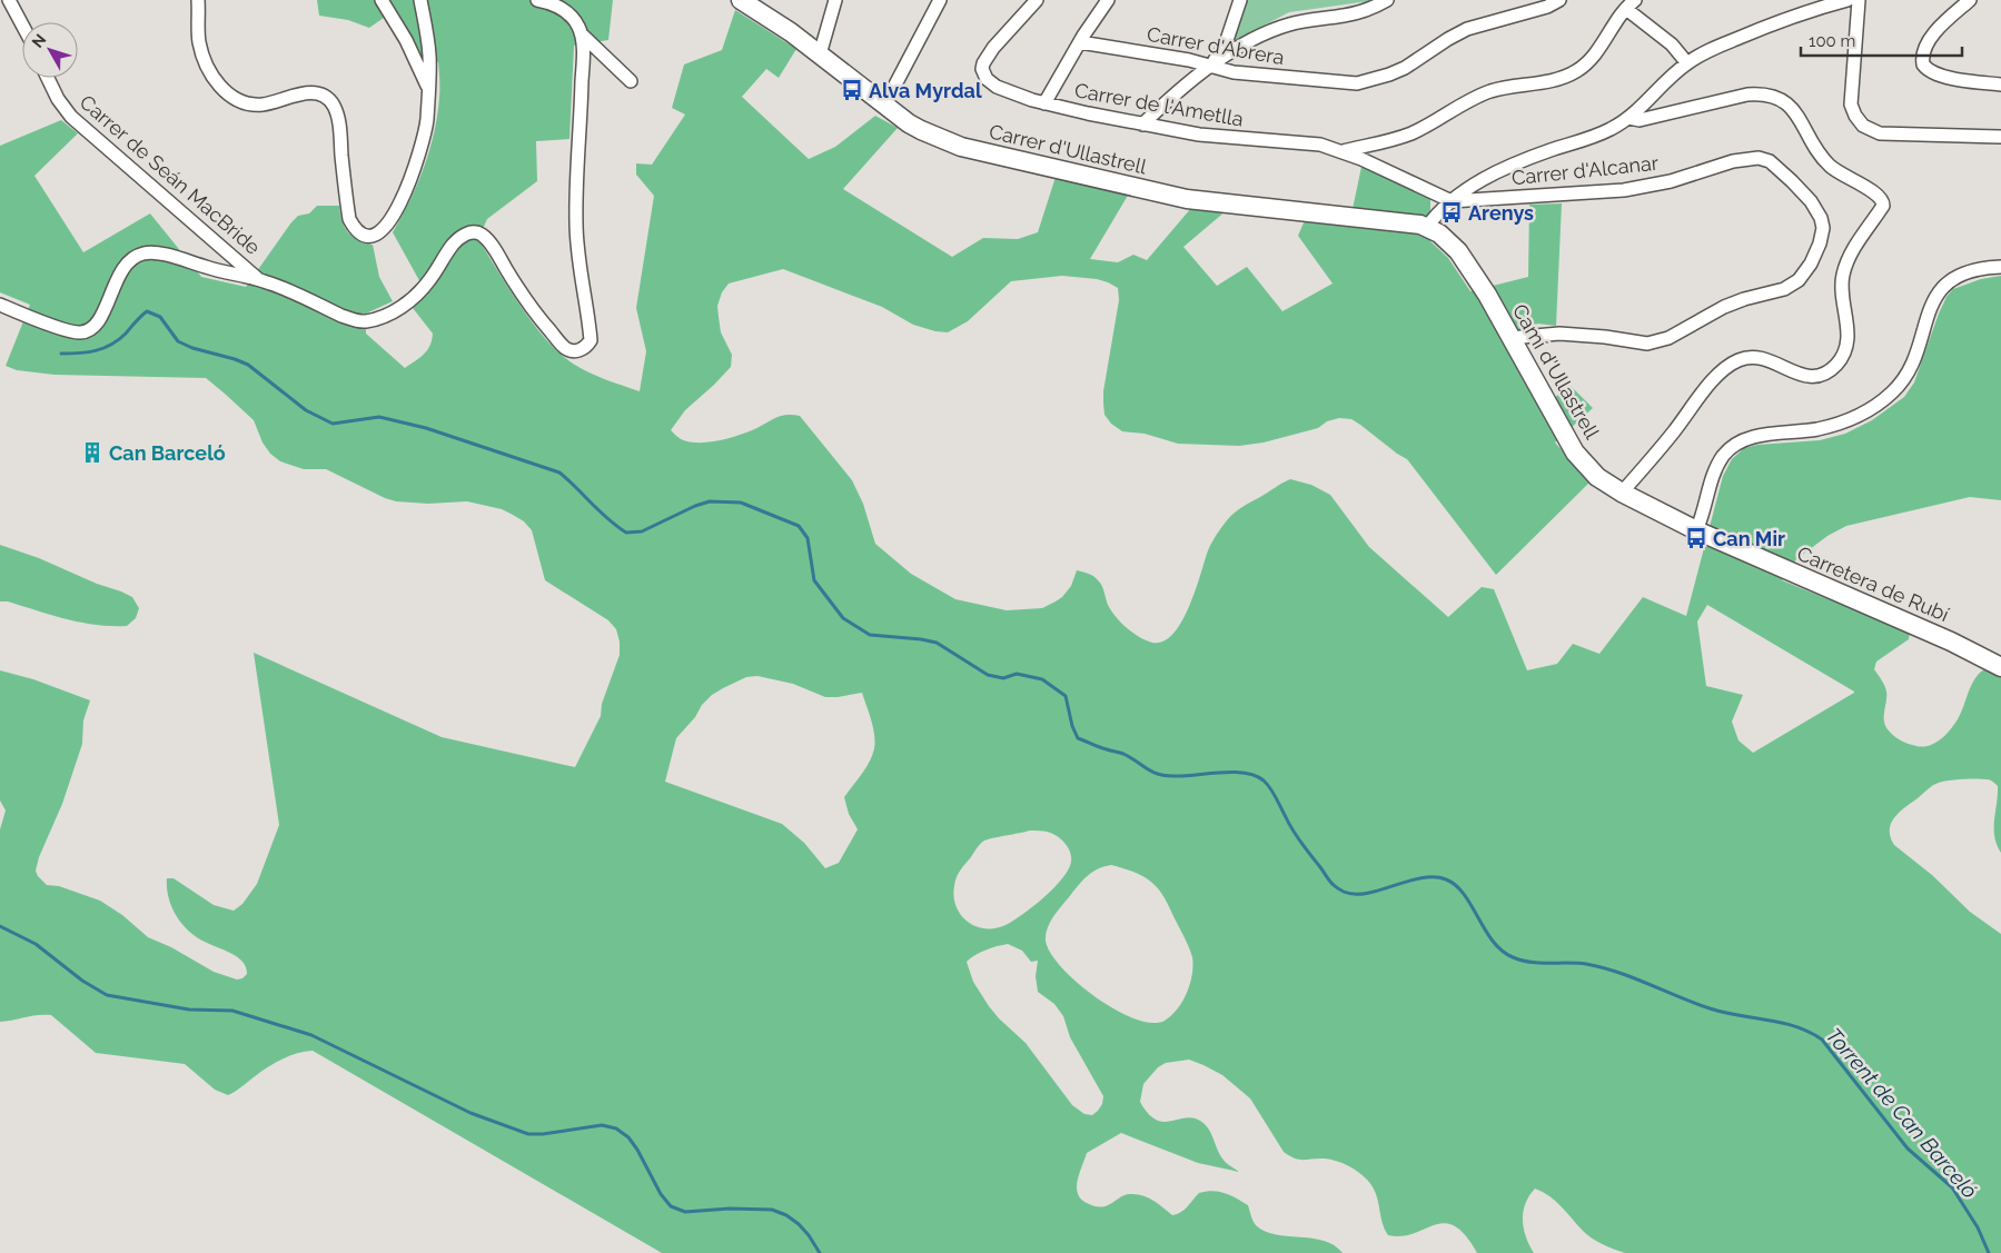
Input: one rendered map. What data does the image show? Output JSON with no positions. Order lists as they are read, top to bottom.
{
  "streets": {
    "street": [
      "Carrer d'Abrera",
      "Carrer de l'Ametlla",
      "Carrer d'Ullastrell",
      "Carrer d'Alcanar",
      "Carrer de Seán MacBride",
      "Camí d'Ullastrell",
      "Carretera de Rubí"
    ]
  },
  "crossings": [
    ["Carrer de l'Ametlla", "Carrer d'Alcanar"],
    ["Carrer d'Ullastrell", "Camí d'Ullastrell"],
    ["Carrer d'Alcanar", "Camí d'Ullastrell"],
    ["Camí d'Ullastrell", "Carretera de Rubí"]
  ],
  "water": ["Torrent de Can Barceló"],
  "places": {
    "bus stop": ["Alva Myrdal", "Arenys", "Can Mir"],
    "building": ["Can Barceló"]
  },
  "scale_bar": "100 m",
  "north": "top left"
}
